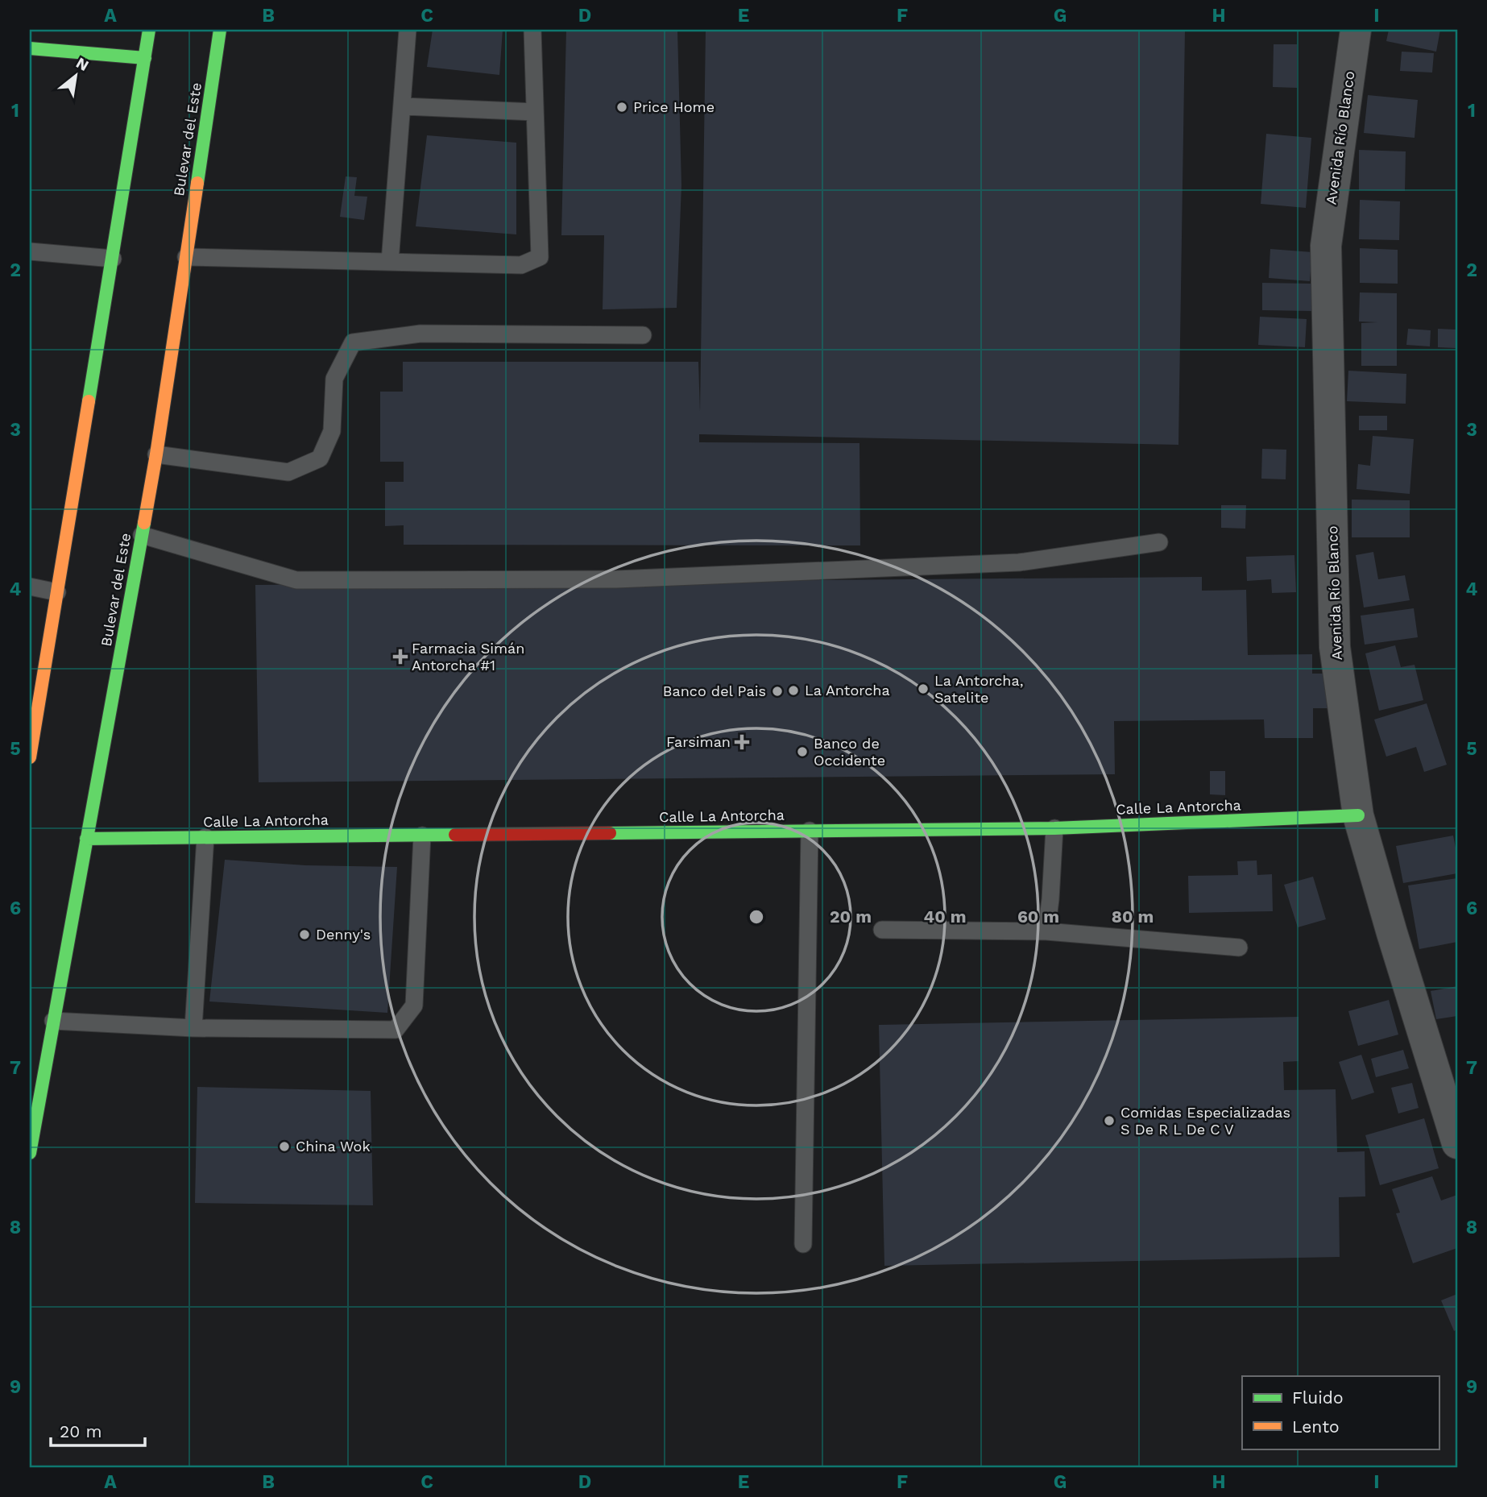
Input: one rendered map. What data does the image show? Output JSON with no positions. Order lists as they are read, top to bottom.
{
  "streets": {
    "main road": ["Bulevar del Este", "Calle La Antorcha"],
    "street": ["Avenida Río Blanco"]
  },
  "crossings": [
    ["Avenida Río Blanco", "Calle La Antorcha"],
    ["Bulevar del Este", "Calle La Antorcha"]
  ],
  "places": {
    "other": [
      "Price Home",
      "La Antorcha, Satelite",
      "La Antorcha",
      "Banco del Pais",
      "Banco de Occidente",
      "Denny's",
      "Comidas Especializadas S De R L De C V",
      "China Wok"
    ],
    "health": ["Farmacia Simán Antorcha #1", "Farsiman"]
  },
  "legend": ["Fluido", "Lento"],
  "scale_bar": "20 m",
  "north": "top right",
  "grid": {
    "columns": [
      "A",
      "B",
      "C",
      "D",
      "E",
      "F",
      "G",
      "H",
      "I"
    ],
    "rows": [
      "1",
      "2",
      "3",
      "4",
      "5",
      "6",
      "7",
      "8",
      "9"
    ]
  },
  "rings": [
    "20 m",
    "40 m",
    "60 m",
    "80 m"
  ]
}
